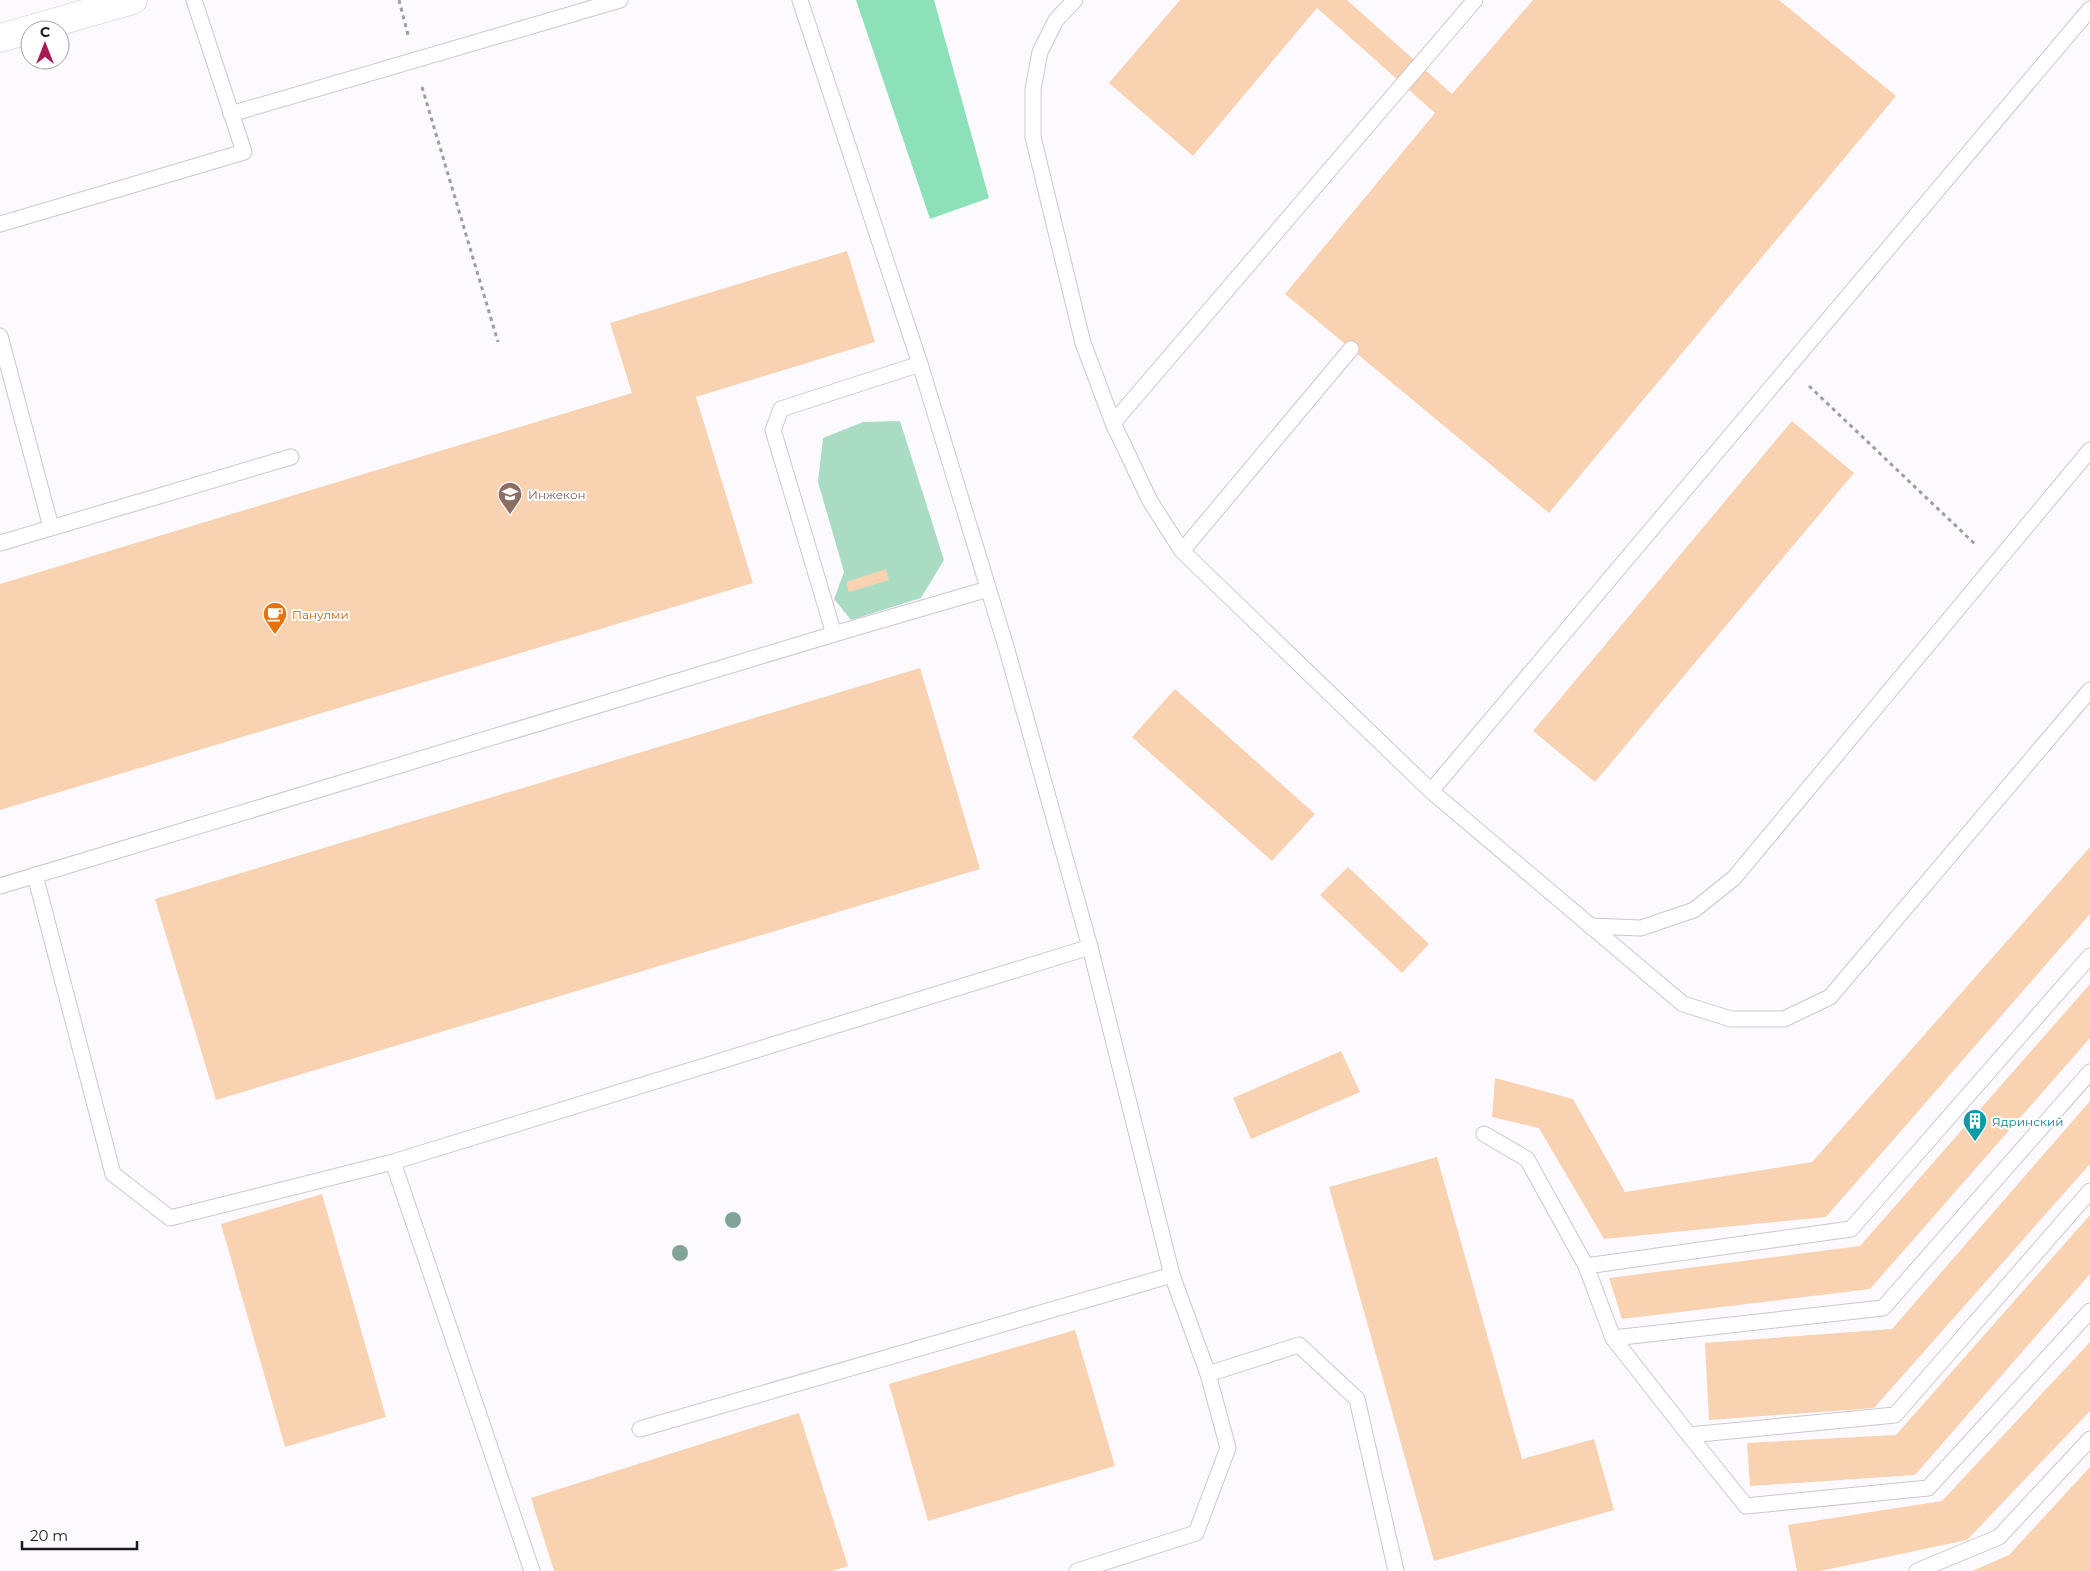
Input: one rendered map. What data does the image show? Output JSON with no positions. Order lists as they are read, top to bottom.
{
  "places": {
    "school or university": ["Инжекон"],
    "cafe": ["Панулми"],
    "building": ["Ядринский"]
  },
  "scale_bar": "20 m",
  "north": "top"
}
